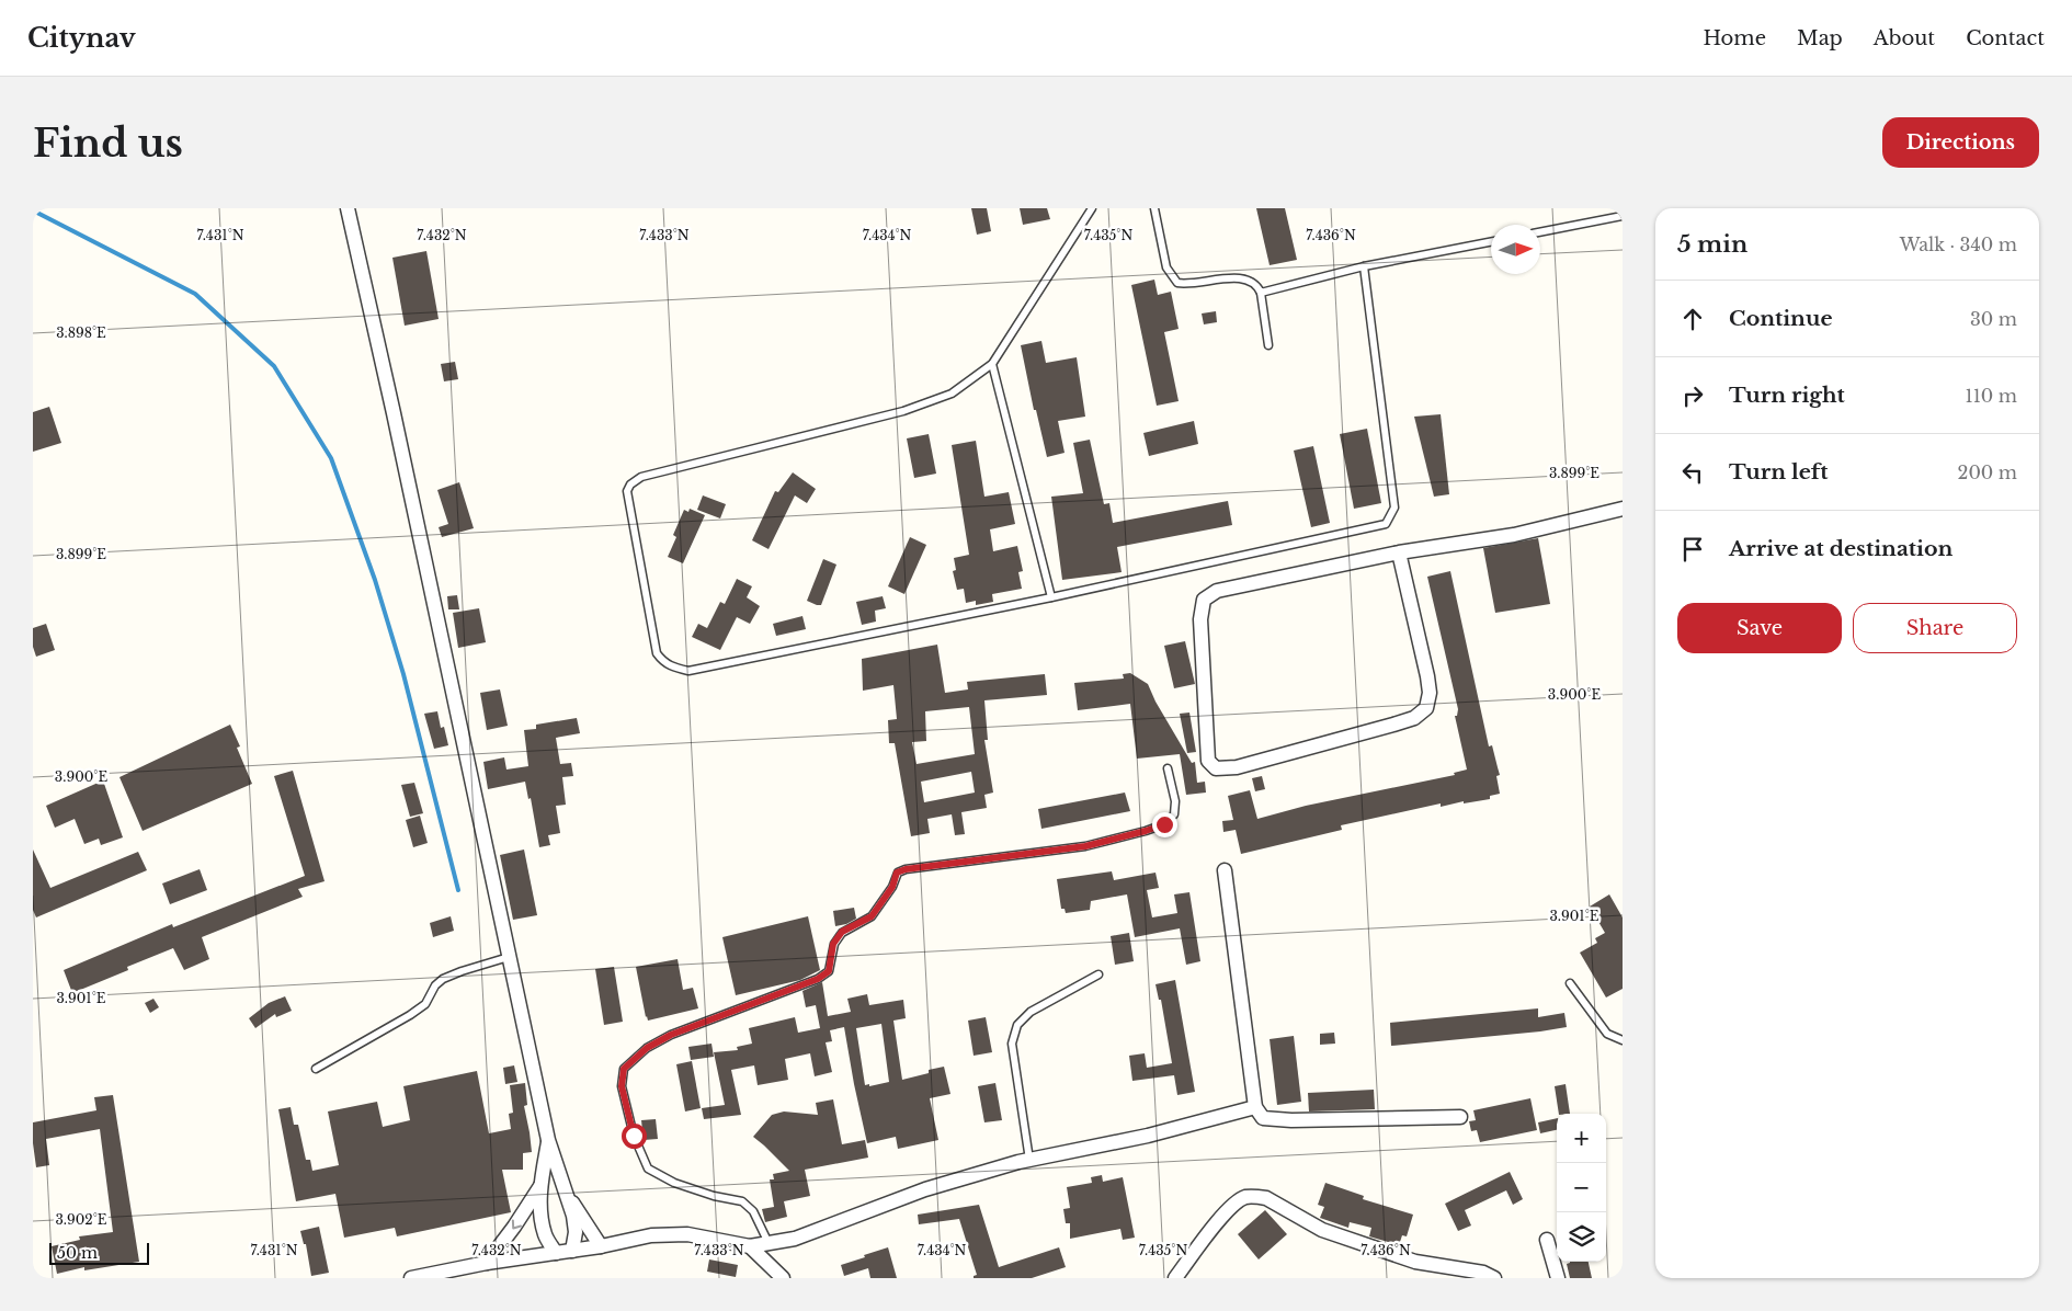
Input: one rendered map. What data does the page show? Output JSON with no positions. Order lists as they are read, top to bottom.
{
  "scale_bar": "50 m",
  "north": "right",
  "page": {
    "header": "Citynav",
    "nav": [
      "Home",
      "Map",
      "About",
      "Contact"
    ],
    "buttons": [
      "Directions",
      ["Save", "Share"]
    ],
    "title": "Find us",
    "heading": ["5 min", "Walk · 340 m"],
    "list": [
      ["Continue", "30 m"],
      ["Turn right", "110 m"],
      ["Turn left", "200 m"],
      "Arrive at destination"
    ],
    "map_buttons": ["+", "−"],
    "scale": "50 m"
  },
  "coordinates": [
    "7.431°N",
    "7.432°N",
    "7.433°N",
    "7.434°N",
    "7.435°N",
    "7.436°N",
    "3.898°E",
    "3.899°E",
    "3.900°E",
    "3.901°E",
    "3.902°E"
  ]
}
